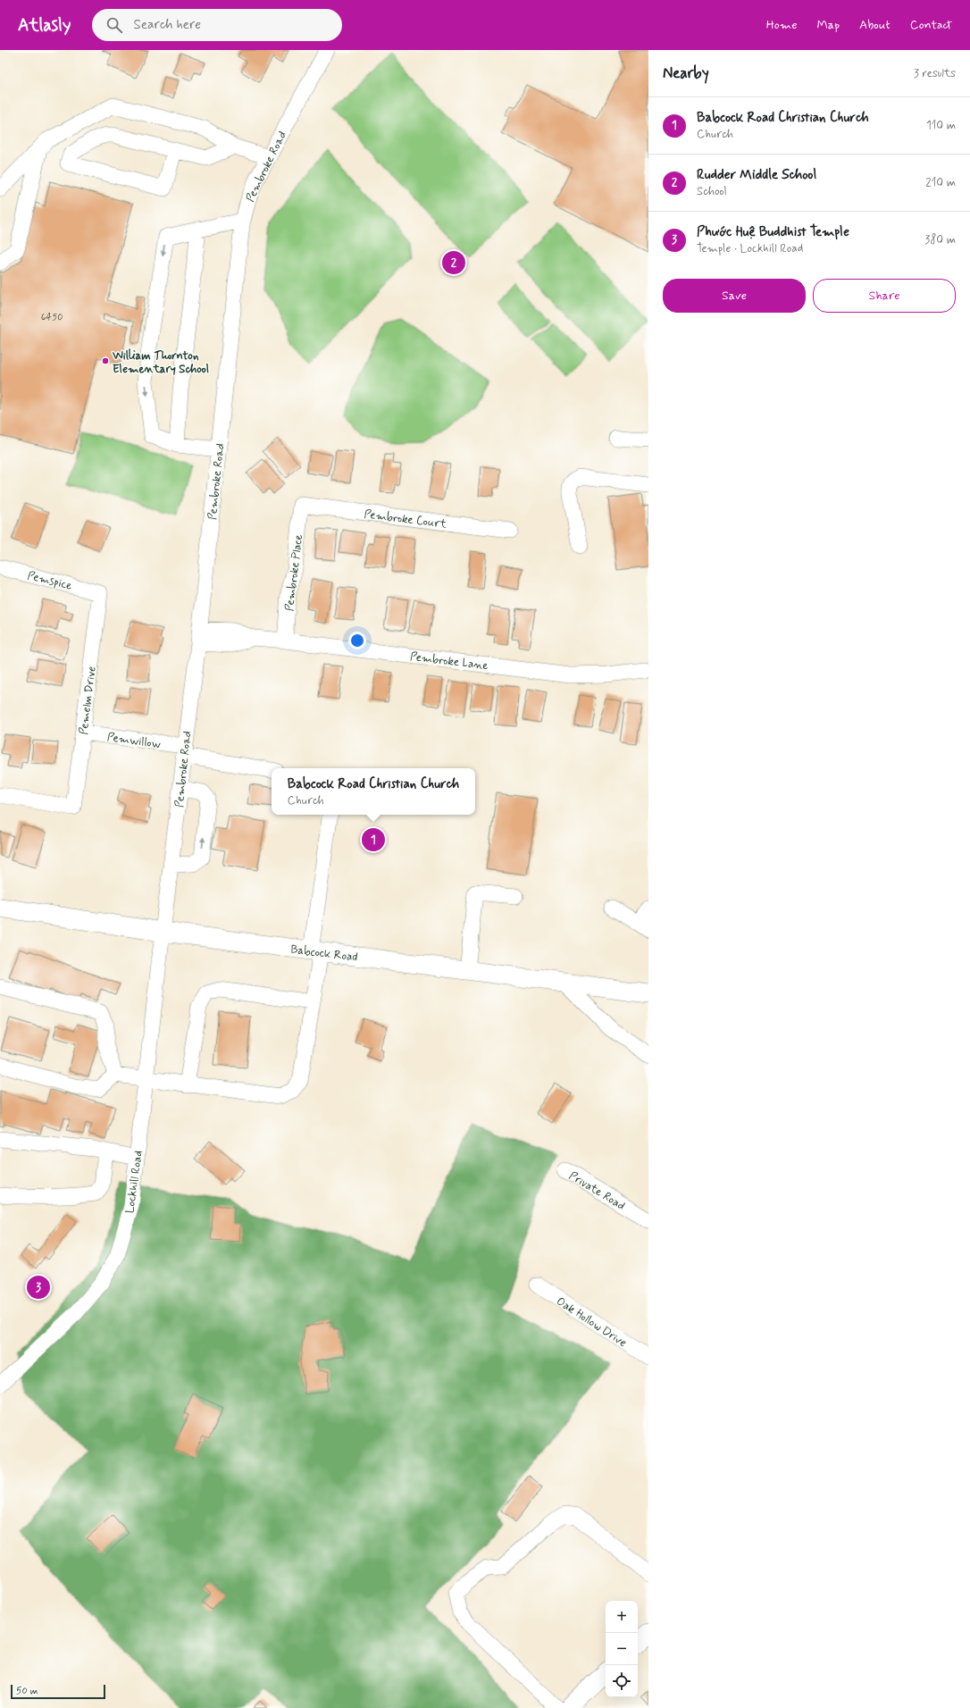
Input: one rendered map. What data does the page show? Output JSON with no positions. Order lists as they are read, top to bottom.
{
  "streets": {
    "main road": ["Babcock Road"],
    "street": [
      "Pembroke Road",
      "Pembroke Court",
      "Pembroke Place",
      "Pemspice",
      "Pembroke Lane",
      "Pemelm Drive",
      "Pemwillow",
      "Lockhill Road",
      "Private Road",
      "Oak Hollow Drive"
    ]
  },
  "crossings": [
    ["Pembroke Road", "Pembroke Lane"],
    ["Pembroke Road", "Pemwillow"],
    ["Pembroke Road", "Babcock Road"],
    ["Pembroke Road", "Lockhill Road"],
    ["Pembroke Court", "Pembroke Place"],
    ["Pembroke Place", "Pembroke Lane"],
    ["Pemspice", "Pemelm Drive"],
    ["Pemelm Drive", "Pemwillow"],
    ["Babcock Road", "Lockhill Road"]
  ],
  "places": ["William Thornton Elementary School"],
  "house_numbers": ["6450"],
  "scale_bar": "50 m",
  "page": {
    "header": "Atlasly",
    "search": "Search here",
    "nav": [
      "Home",
      "Map",
      "About",
      "Contact"
    ],
    "heading": ["Nearby", "3 results"],
    "list": [
      {
        "mark": "1",
        "name": "Babcock Road Christian Church",
        "note": "Church",
        "value": "110 m"
      },
      {
        "mark": "2",
        "name": "Rudder Middle School",
        "note": "School",
        "value": "210 m"
      },
      {
        "mark": "3",
        "name": "Phước Huệ Buddhist Temple",
        "note": "Temple · Lockhill Road",
        "value": "380 m"
      }
    ],
    "pins": ["2", "1", "3"],
    "buttons": ["Save", "Share"],
    "popup": ["Babcock Road Christian Church", "Church"],
    "map_buttons": ["+", "−"],
    "scale": "50 m"
  }
}
